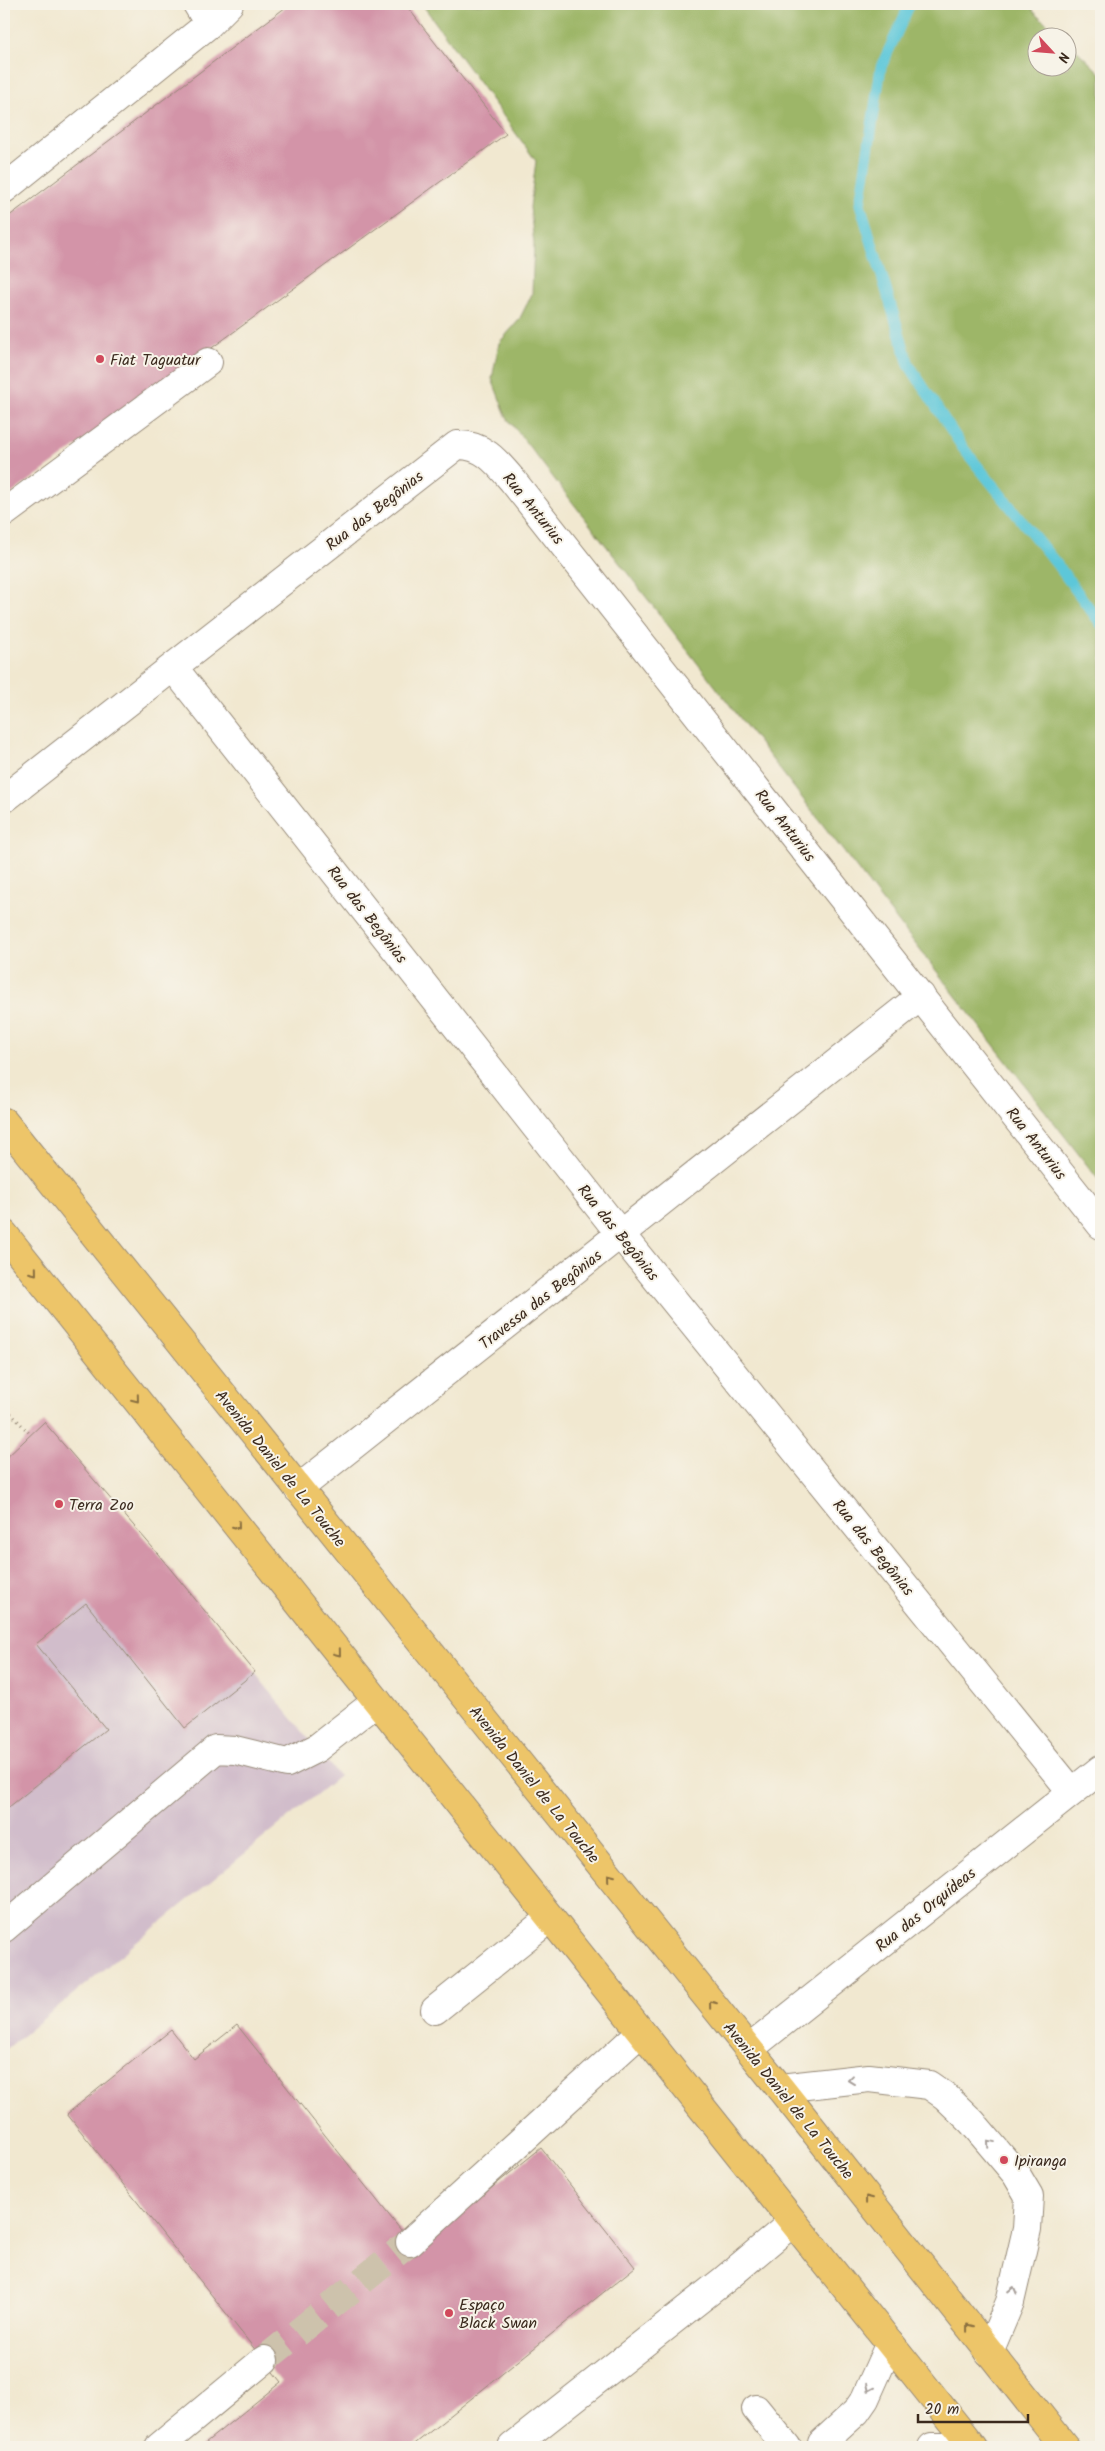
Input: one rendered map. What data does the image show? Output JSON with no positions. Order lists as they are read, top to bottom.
{
  "streets": {
    "main road": ["Avenida Daniel de La Touche"],
    "street": [
      "Rua Anturius",
      "Rua das Begônias",
      "Travessa das Begônias",
      "Rua das Orquídeas"
    ]
  },
  "crossings": [
    ["Rua Anturius", "Rua das Begônias"],
    ["Rua Anturius", "Travessa das Begônias"],
    ["Rua das Begônias", "Travessa das Begônias"],
    ["Rua das Begônias", "Rua das Orquídeas"],
    ["Travessa das Begônias", "Avenida Daniel de La Touche"],
    ["Avenida Daniel de La Touche", "Rua das Orquídeas"]
  ],
  "places": [
    "Fiat Taguatur",
    "Terra Zoo",
    "Ipiranga",
    "Espaço Black Swan"
  ],
  "scale_bar": "20 m",
  "north": "bottom right"
}
